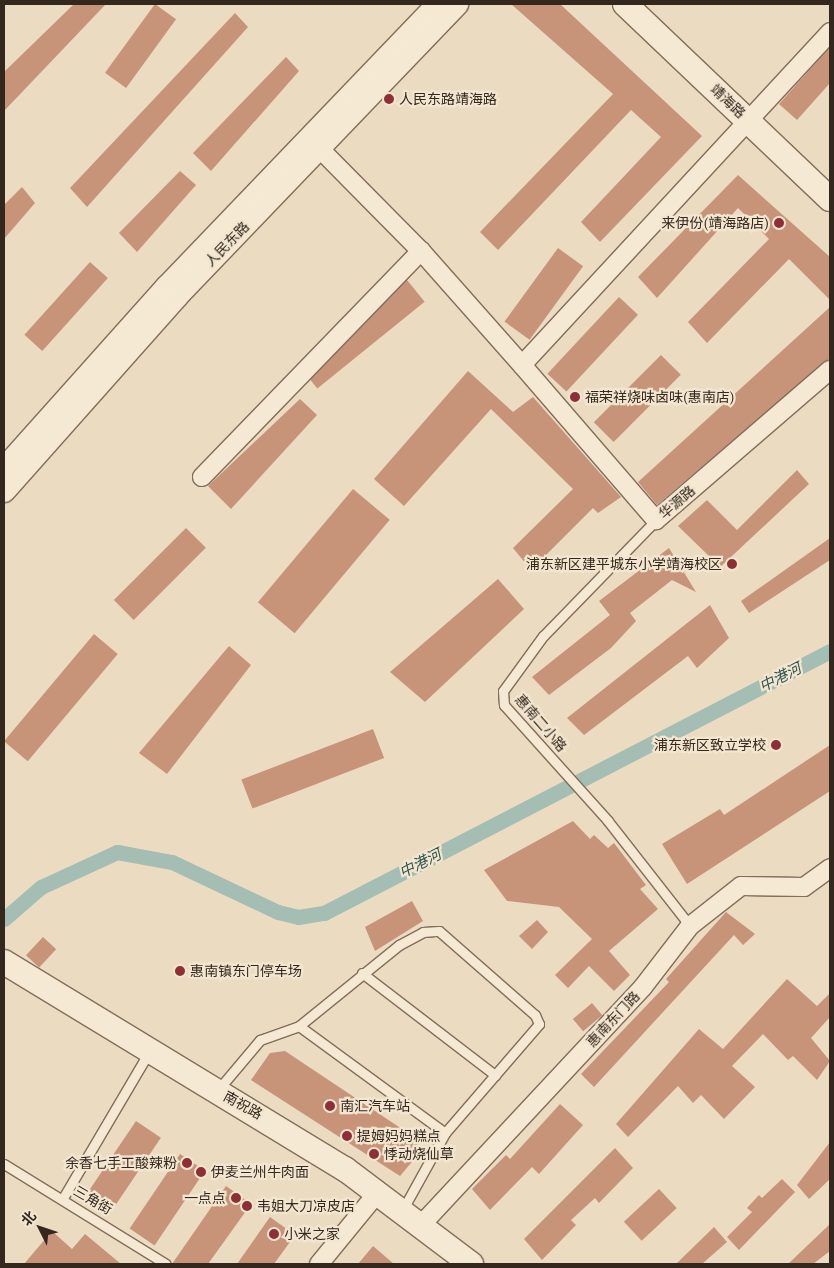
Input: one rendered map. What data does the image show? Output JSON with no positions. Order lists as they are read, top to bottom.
{
  "streets": {
    "main road": ["靖海路", "南祝路"],
    "street": ["人民东路", "华源路", "惠南东门路"],
    "lane": ["惠南二小路", "三角街"]
  },
  "crossings": [
    ["人民东路", "华源路"],
    ["华源路", "惠南二小路"],
    ["惠南二小路", "惠南东门路"],
    ["惠南东门路", "南祝路"]
  ],
  "water": ["中港河"],
  "places": [
    "人民东路靖海路",
    "来伊份(靖海路店)",
    "福荣祥烧味卤味(惠南店)",
    "浦东新区建平城东小学靖海校区",
    "浦东新区致立学校",
    "惠南镇东门停车场",
    "南汇汽车站",
    "提姆妈妈糕点",
    "悸动烧仙草",
    "余香七手工酸辣粉",
    "伊麦兰州牛肉面",
    "一点点",
    "韦姐大刀凉皮店",
    "小米之家"
  ],
  "north": "top left"
}
